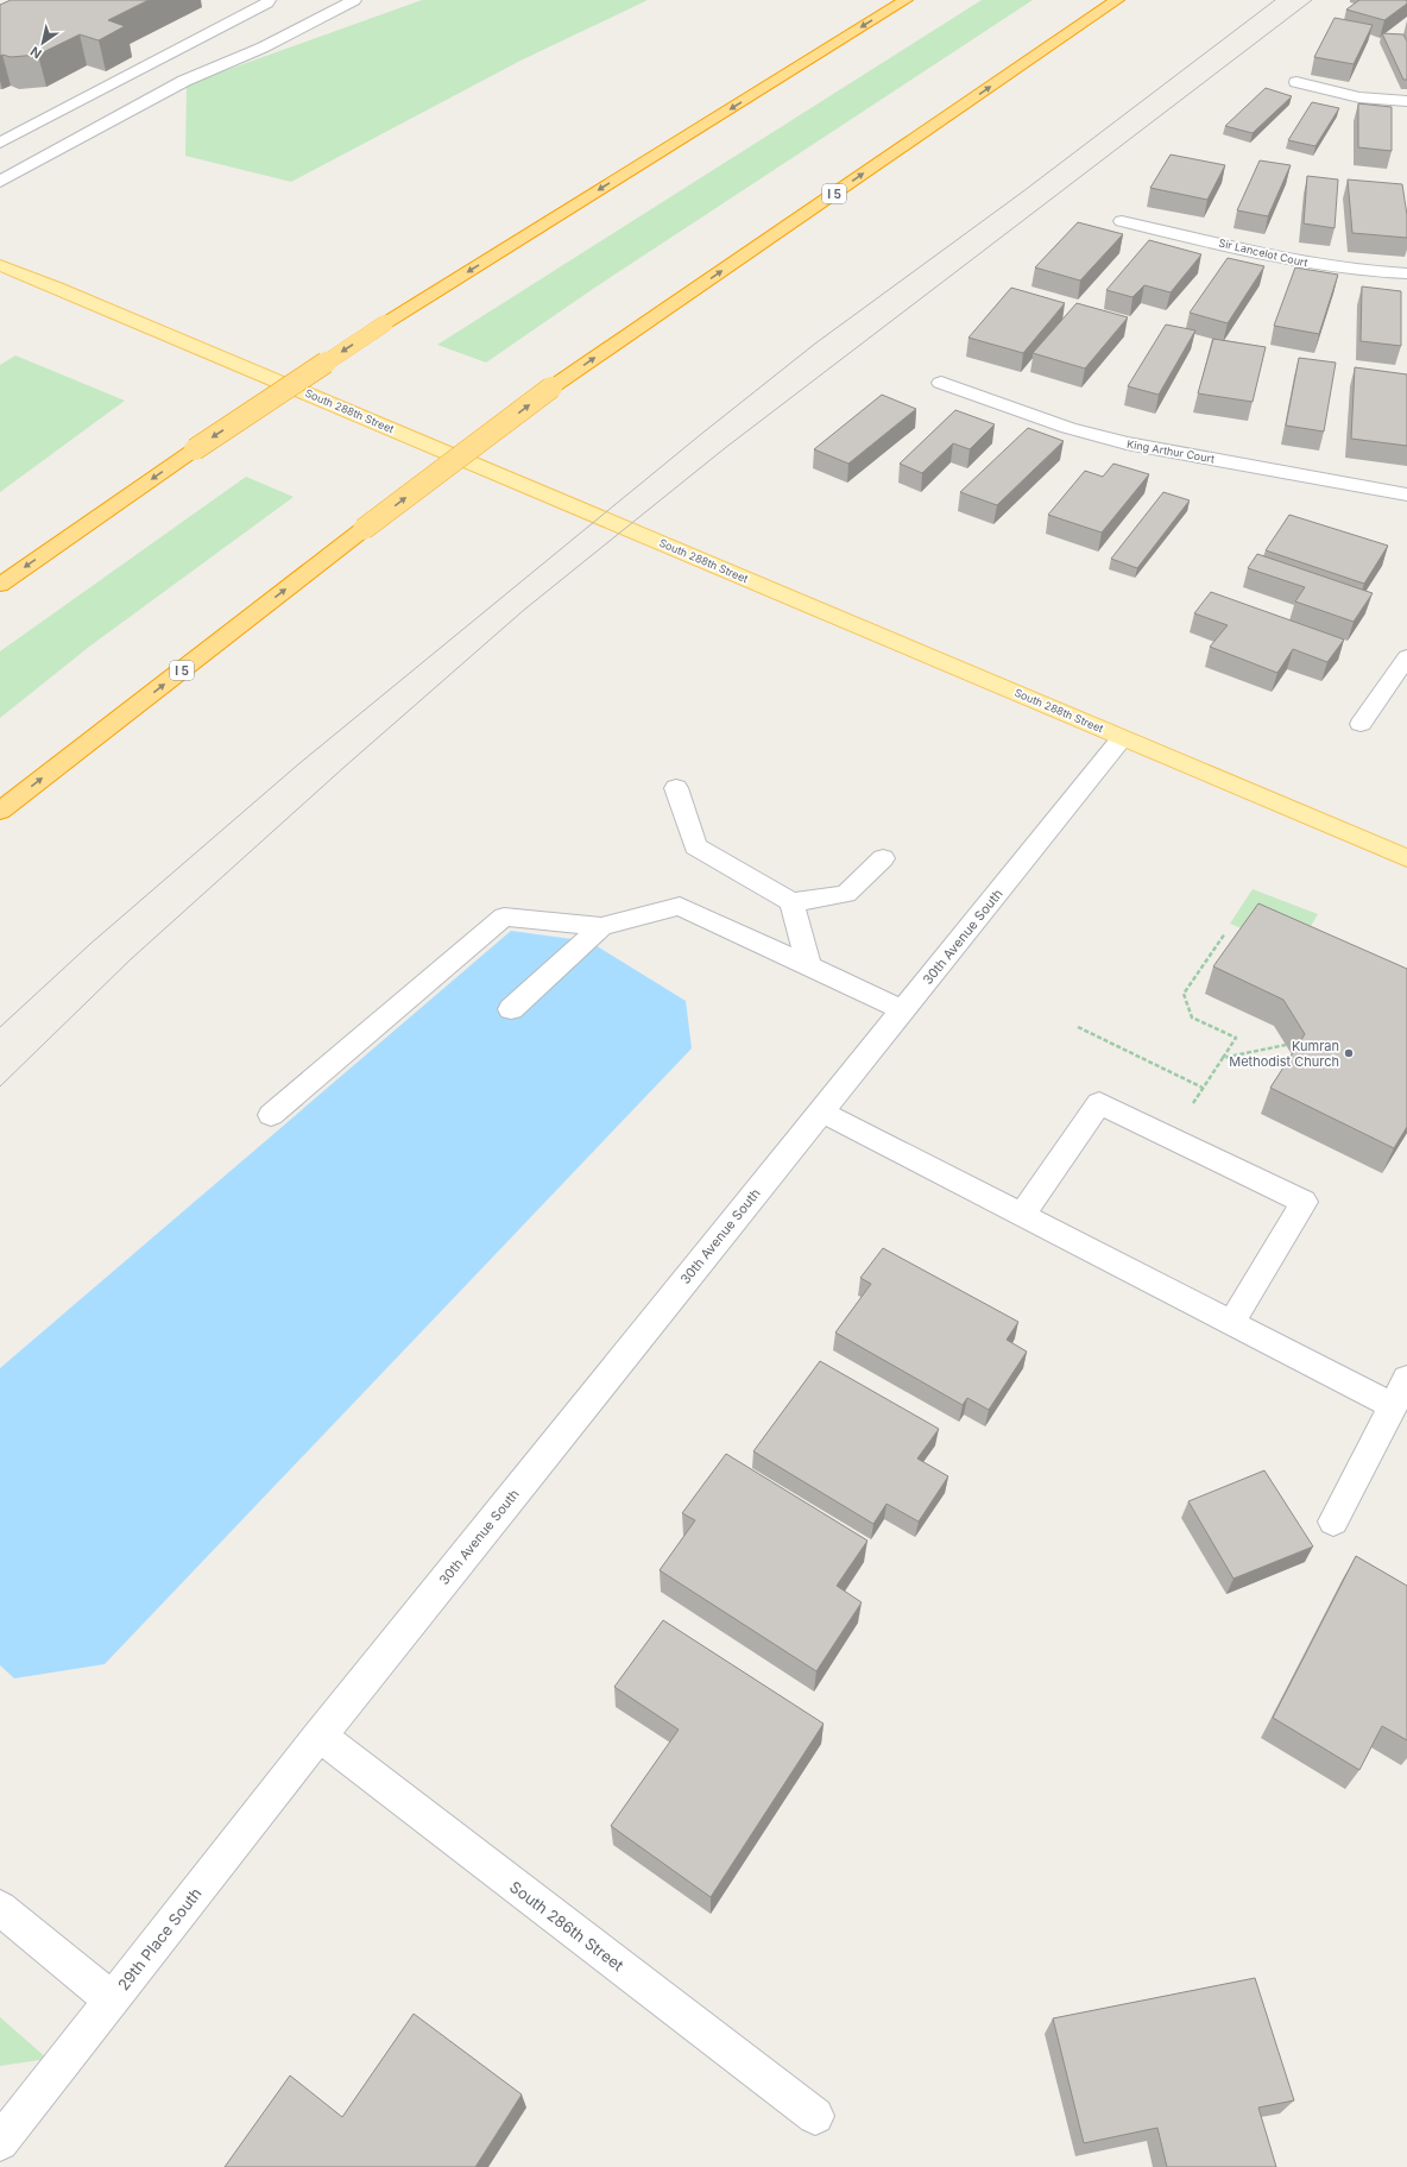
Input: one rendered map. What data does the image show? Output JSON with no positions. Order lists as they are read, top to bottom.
{
  "streets": {
    "highway": ["I 5"],
    "main road": ["South 288th Street"],
    "street": [
      "Sir Lancelot Court",
      "King Arthur Court",
      "30th Avenue South",
      "South 286th Street",
      "29th Place South"
    ]
  },
  "crossings": [
    ["South 288th Street", "30th Avenue South"],
    ["30th Avenue South", "South 286th Street"],
    ["30th Avenue South", "29th Place South"],
    ["South 286th Street", "29th Place South"]
  ],
  "places": ["Kumran Methodist Church"],
  "north": "bottom left"
}
